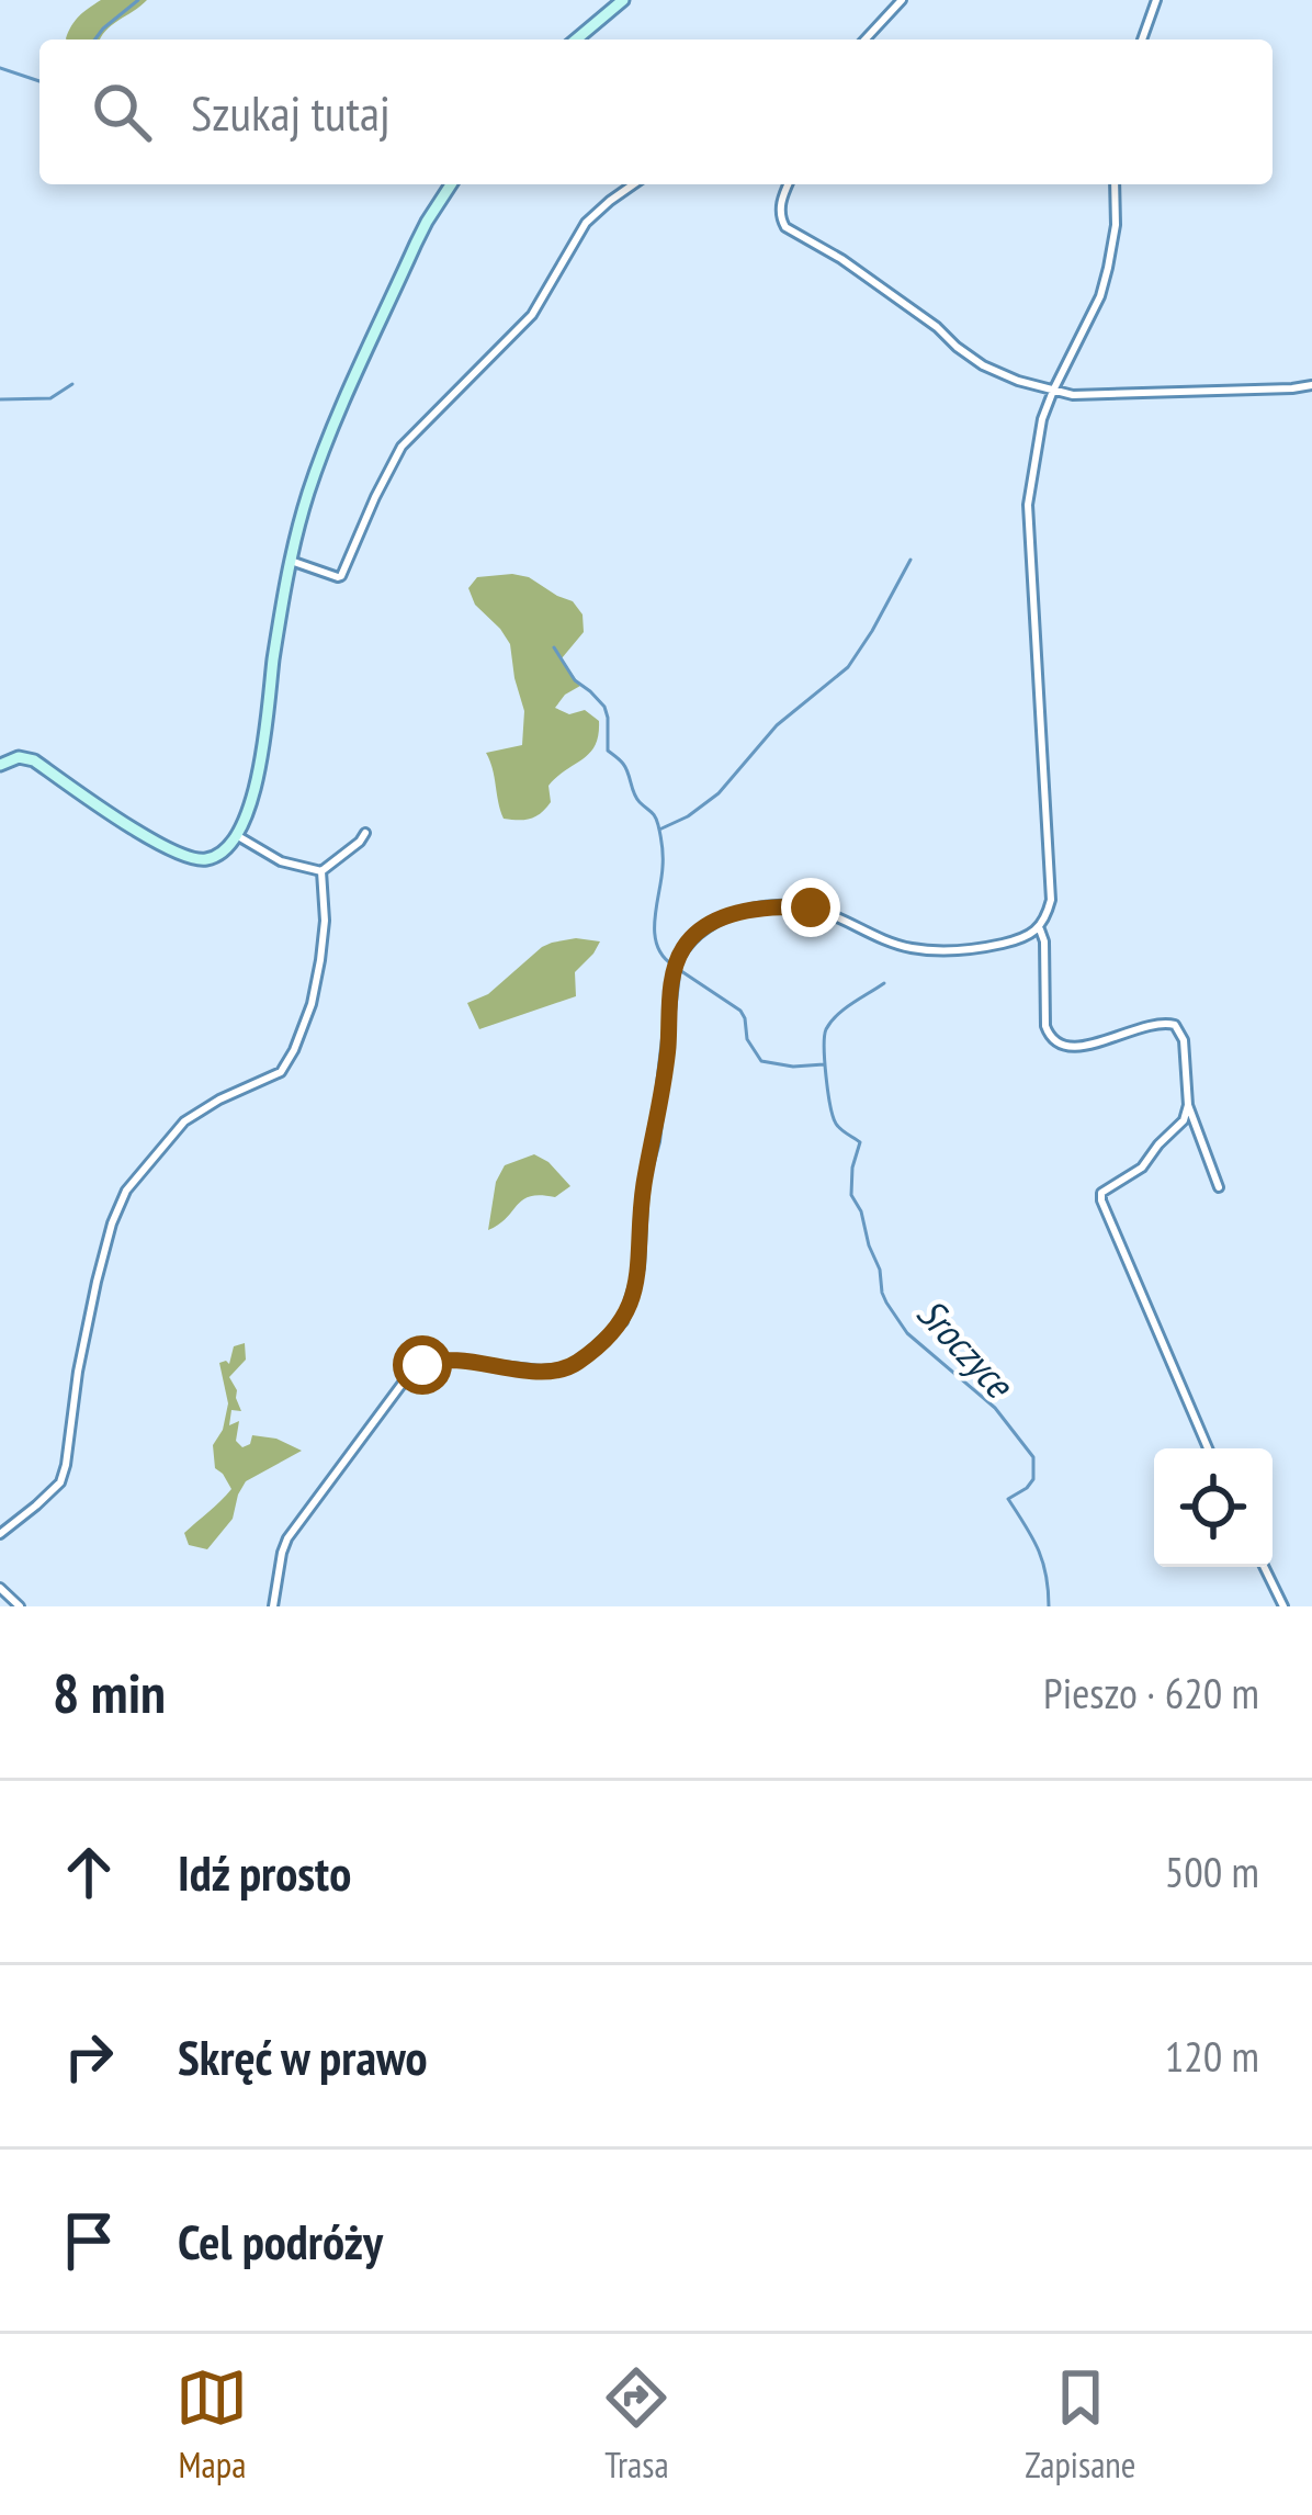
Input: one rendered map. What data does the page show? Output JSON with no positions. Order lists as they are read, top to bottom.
{
  "water": ["Sroczyce"],
  "page": {
    "search": "Szukaj tutaj",
    "heading": ["8 min", "Pieszo · 620 m"],
    "list": [
      ["Idź prosto", "500 m"],
      ["Skręć w prawo", "120 m"],
      "Cel podróży"
    ],
    "nav": ["Mapa", "Trasa", "Zapisane"]
  }
}
